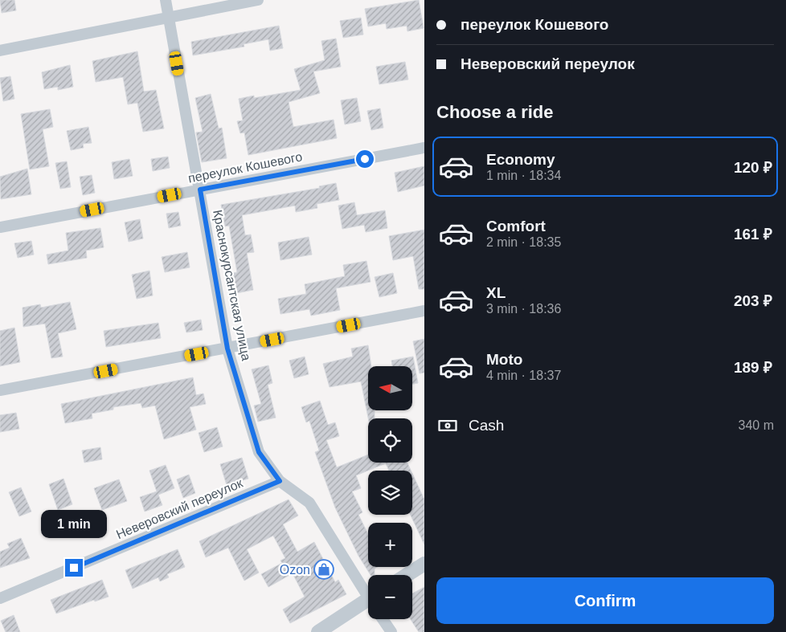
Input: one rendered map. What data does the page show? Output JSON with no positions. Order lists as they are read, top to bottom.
{
  "streets": {
    "street": ["переулок Кошевого", "Краснокурсантская улица", "Неверовский переулок"]
  },
  "crossings": [
    ["переулок Кошевого", "Краснокурсантская улица"],
    ["Краснокурсантская улица", "Неверовский переулок"]
  ],
  "places": {
    "shop": ["Ozon"]
  },
  "north": "left",
  "page": {
    "banner": ["переулок Кошевого", "Неверовский переулок"],
    "heading": "Choose a ride",
    "list": [
      {
        "name": "Economy",
        "note": "1 min · 18:34",
        "value": "120 ₽"
      },
      {
        "name": "Comfort",
        "note": "2 min · 18:35",
        "value": "161 ₽"
      },
      {
        "name": "XL",
        "note": "3 min · 18:36",
        "value": "203 ₽"
      },
      {
        "name": "Moto",
        "note": "4 min · 18:37",
        "value": "189 ₽"
      }
    ],
    "map_buttons": ["+", "−"],
    "pay": ["Cash", "340 m"],
    "bubble": "1 min",
    "buttons": "Confirm"
  }
}
